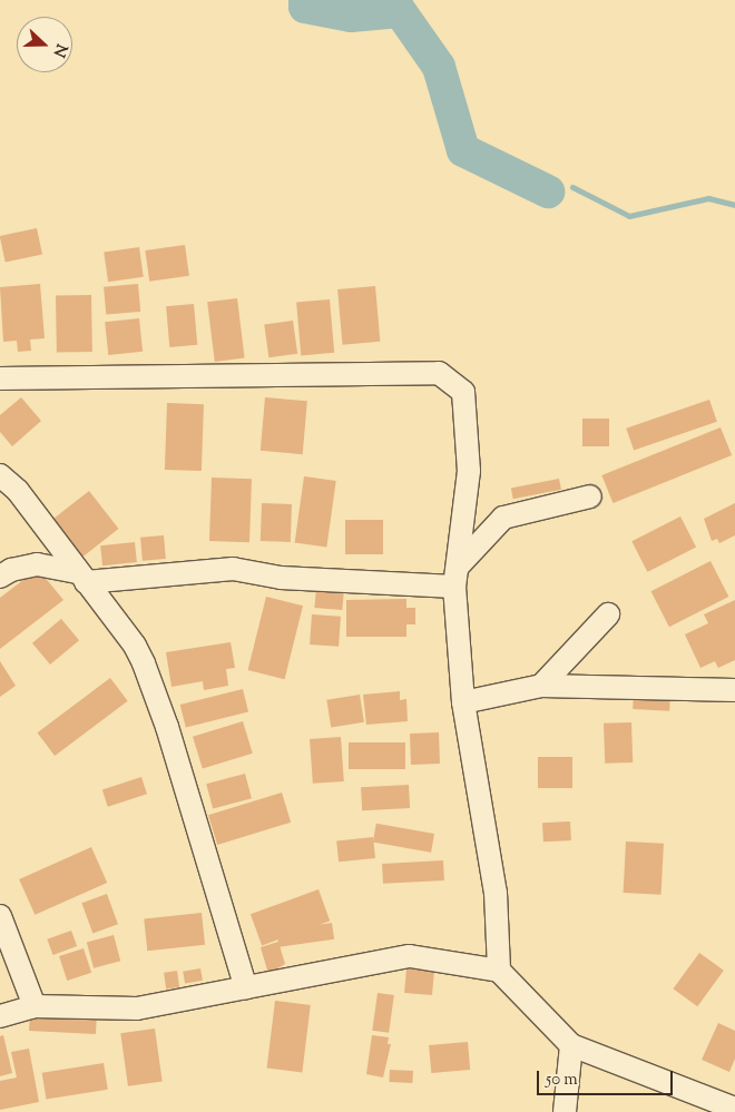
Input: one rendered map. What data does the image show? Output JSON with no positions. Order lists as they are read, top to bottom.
{
  "scale_bar": "50 m",
  "north": "right"
}
